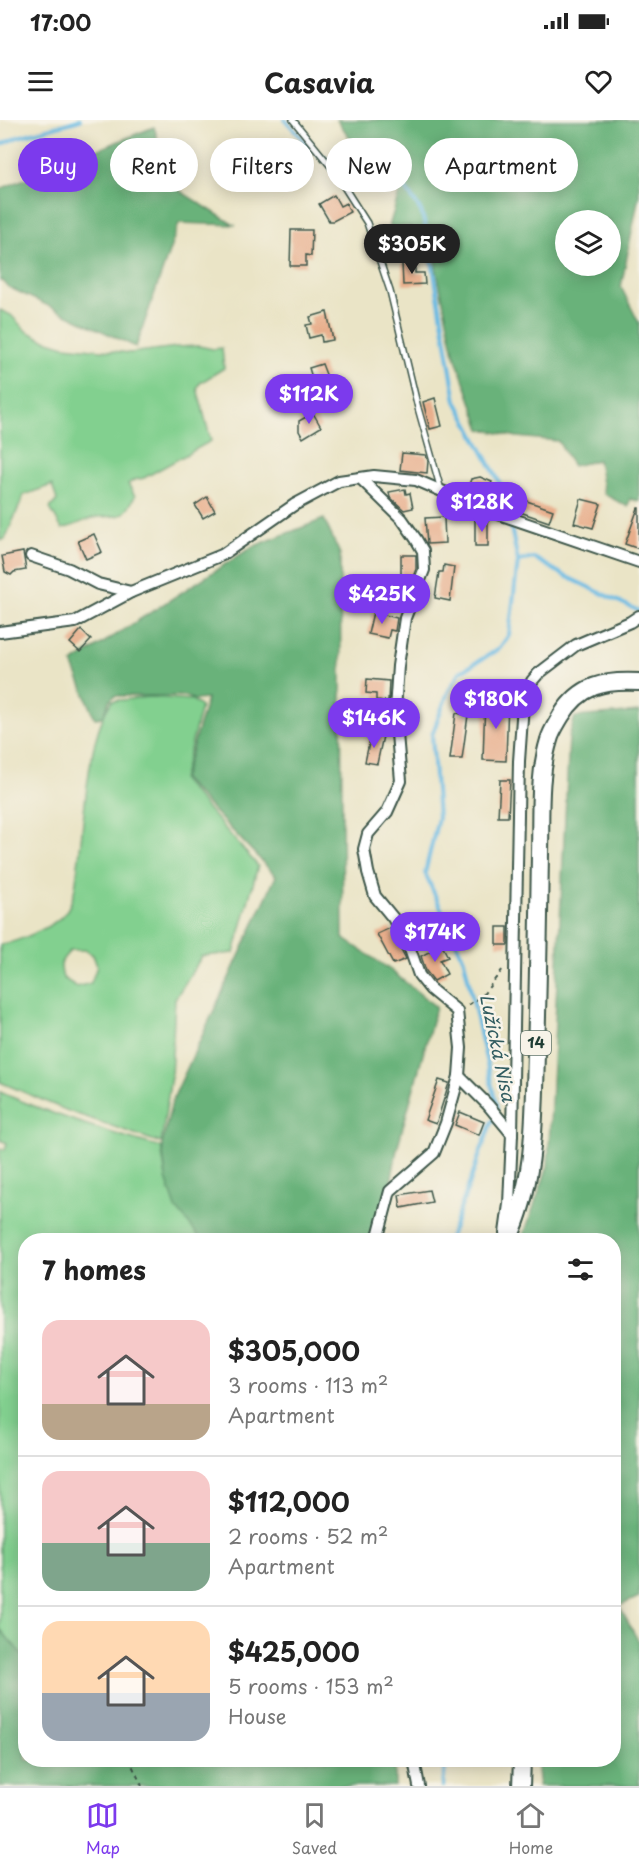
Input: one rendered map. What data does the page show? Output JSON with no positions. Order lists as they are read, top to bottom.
{
  "streets": {
    "main road": ["14"]
  },
  "water": ["Lužická Nisa"],
  "page": {
    "status": "17:00",
    "header": "Casavia",
    "chip": [
      "Buy",
      "Rent",
      "Filters",
      "New",
      "Apartment"
    ],
    "price": [
      "$305K",
      "$112K",
      "$128K",
      "$425K",
      "$180K",
      "$146K",
      "$174K"
    ],
    "heading": "7 homes",
    "list": [
      {
        "name": "$305,000",
        "note": "3 rooms · 113 m² · Apartment"
      },
      {
        "name": "$112,000",
        "note": "2 rooms · 52 m² · Apartment"
      },
      {
        "name": "$425,000",
        "note": "5 rooms · 153 m² · House"
      }
    ],
    "tabs": ["Map", "Saved", "Home"]
  }
}
